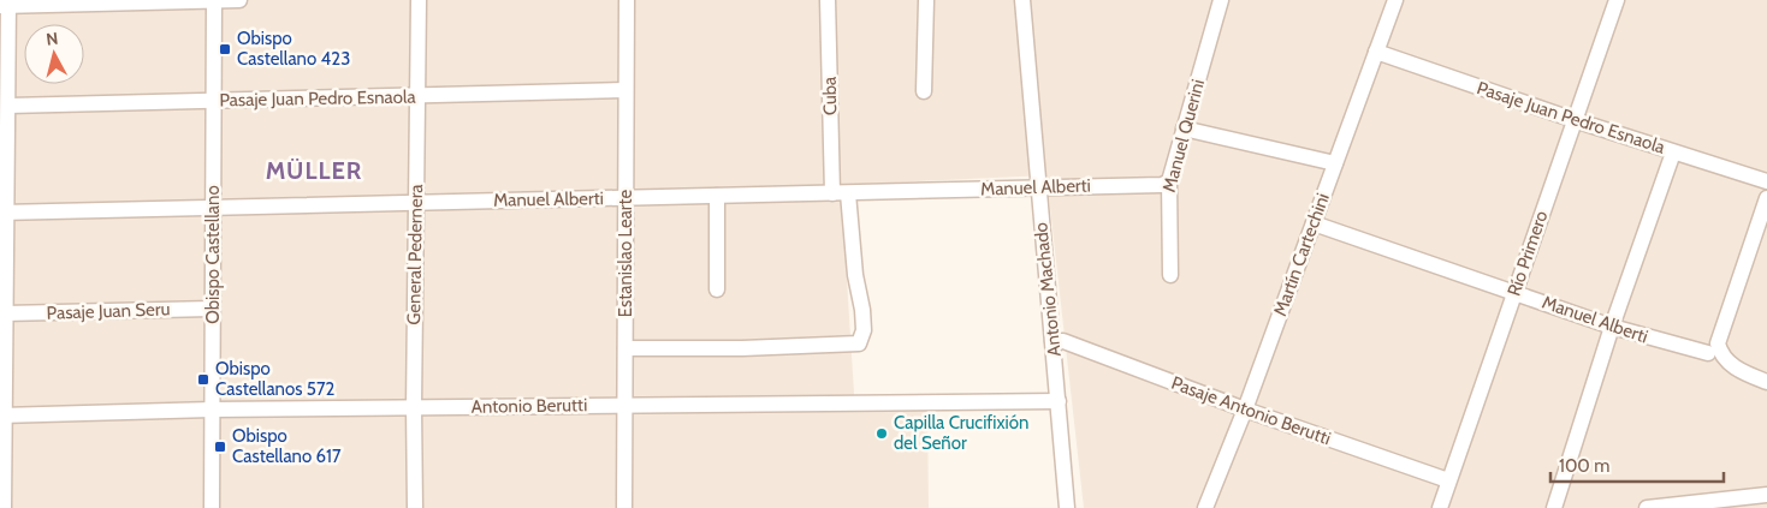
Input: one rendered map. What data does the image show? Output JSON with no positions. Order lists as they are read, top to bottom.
{
  "streets": {
    "street": [
      "Cuba",
      "Pasaje Juan Pedro Esnaola",
      "Manuel Querini",
      "Manuel Alberti",
      "Estanislao Learte",
      "Río Primero",
      "Obispo Castellano",
      "General Pedernera",
      "Martín Cartechini",
      "Antonio Machado",
      "Pasaje Juan Seru",
      "Antonio Berutti",
      "Pasaje Antonio Berutti"
    ]
  },
  "crossings": [
    ["Cuba", "Manuel Alberti"],
    ["Cuba", "Estanislao Learte"],
    ["Pasaje Juan Pedro Esnaola", "Estanislao Learte"],
    ["Pasaje Juan Pedro Esnaola", "Río Primero"],
    ["Pasaje Juan Pedro Esnaola", "Obispo Castellano"],
    ["Pasaje Juan Pedro Esnaola", "General Pedernera"],
    ["Pasaje Juan Pedro Esnaola", "Martín Cartechini"],
    ["Manuel Querini", "Manuel Alberti"],
    ["Manuel Alberti", "Estanislao Learte"],
    ["Manuel Alberti", "Río Primero"],
    ["Manuel Alberti", "Obispo Castellano"],
    ["Manuel Alberti", "General Pedernera"],
    ["Manuel Alberti", "Martín Cartechini"],
    ["Manuel Alberti", "Antonio Machado"],
    ["Estanislao Learte", "Antonio Berutti"],
    ["Río Primero", "Pasaje Antonio Berutti"],
    ["Obispo Castellano", "Pasaje Juan Seru"],
    ["Obispo Castellano", "Antonio Berutti"],
    ["General Pedernera", "Antonio Berutti"],
    ["Martín Cartechini", "Pasaje Antonio Berutti"],
    ["Antonio Machado", "Antonio Berutti"],
    ["Antonio Machado", "Pasaje Antonio Berutti"]
  ],
  "districts": ["MÜLLER"],
  "places": {
    "transit": ["Obispo Castellano 423", "Obispo Castellanos 572", "Obispo Castellano 617"],
    "other": ["Capilla Crucifixión del Señor"]
  },
  "scale_bar": "100 m",
  "north": "top"
}
